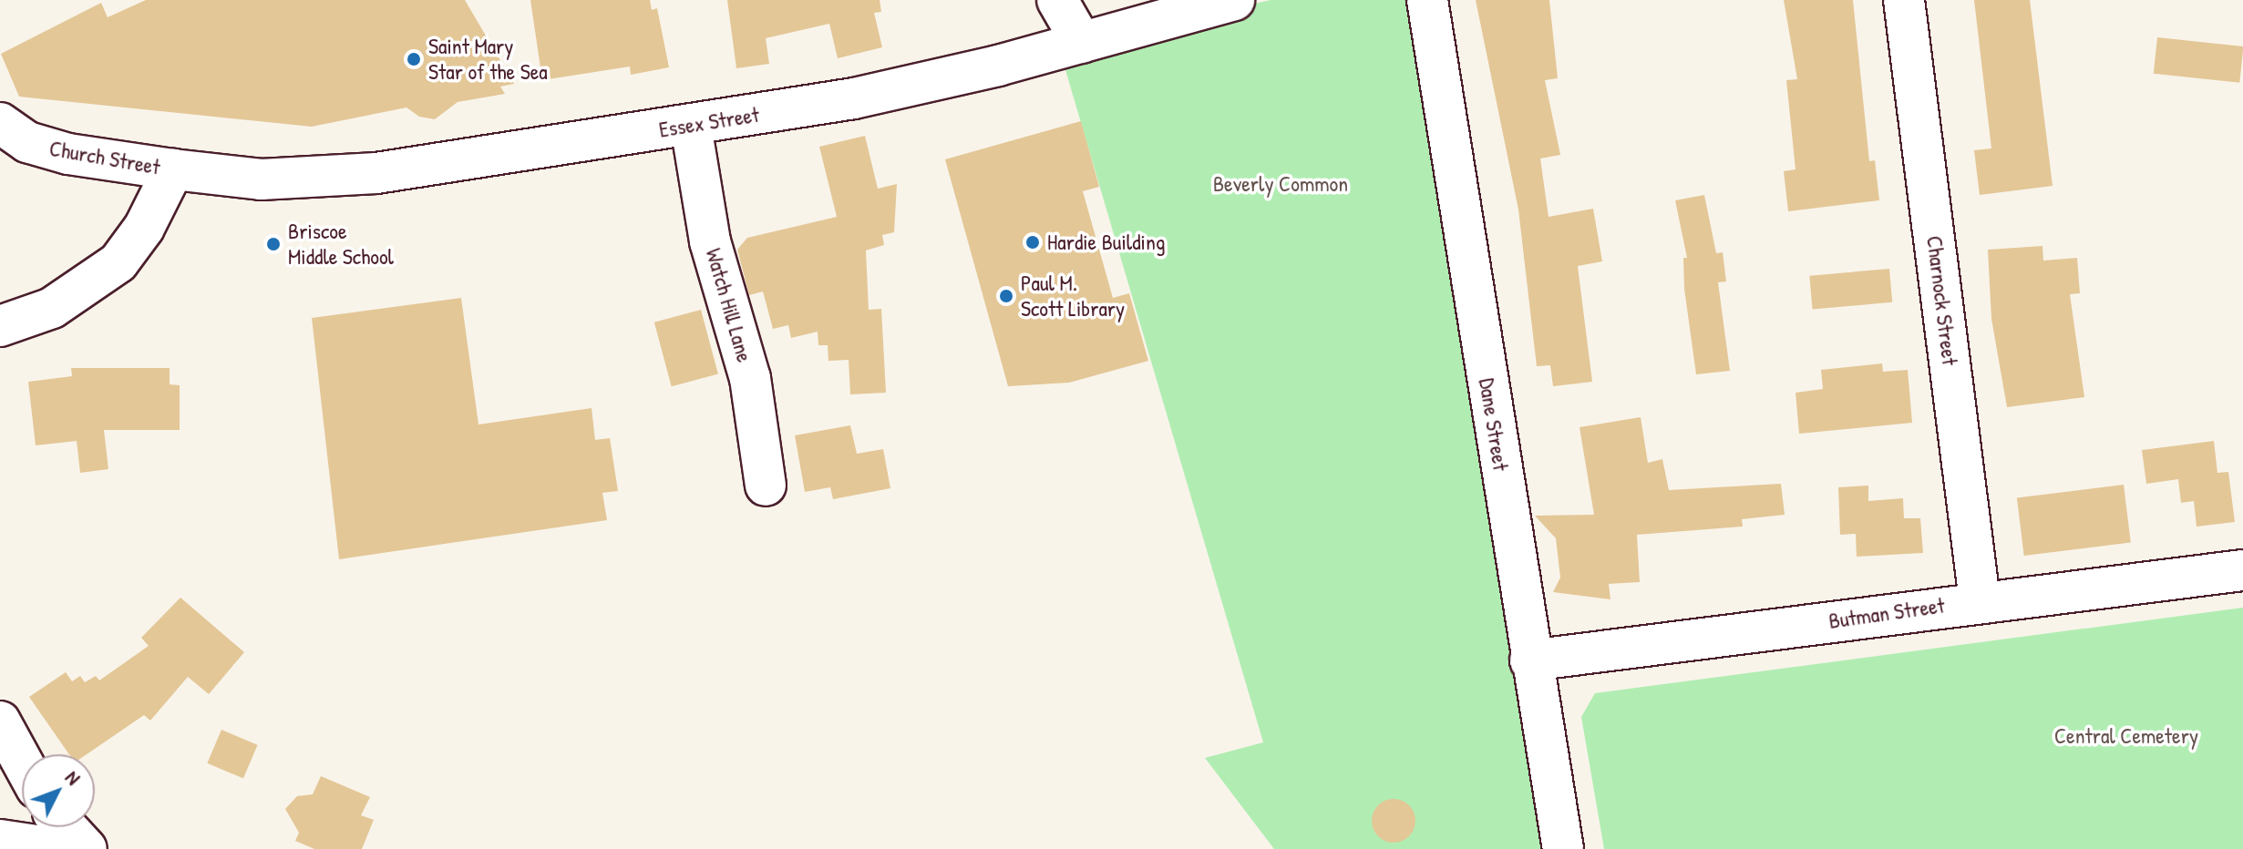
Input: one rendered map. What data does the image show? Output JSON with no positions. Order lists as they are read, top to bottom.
{
  "streets": {
    "street": [
      "Essex Street",
      "Church Street",
      "Charnock Street",
      "Watch Hill Lane",
      "Dane Street",
      "Butman Street"
    ]
  },
  "crossings": [
    ["Essex Street", "Church Street"],
    ["Essex Street", "Watch Hill Lane"],
    ["Charnock Street", "Butman Street"],
    ["Dane Street", "Butman Street"]
  ],
  "parks": ["Beverly Common", "Central Cemetery"],
  "places": [
    "Saint Mary Star of the Sea",
    "Hardie Building",
    "Briscoe Middle School",
    "Paul M. Scott Library"
  ],
  "north": "top right"
}
